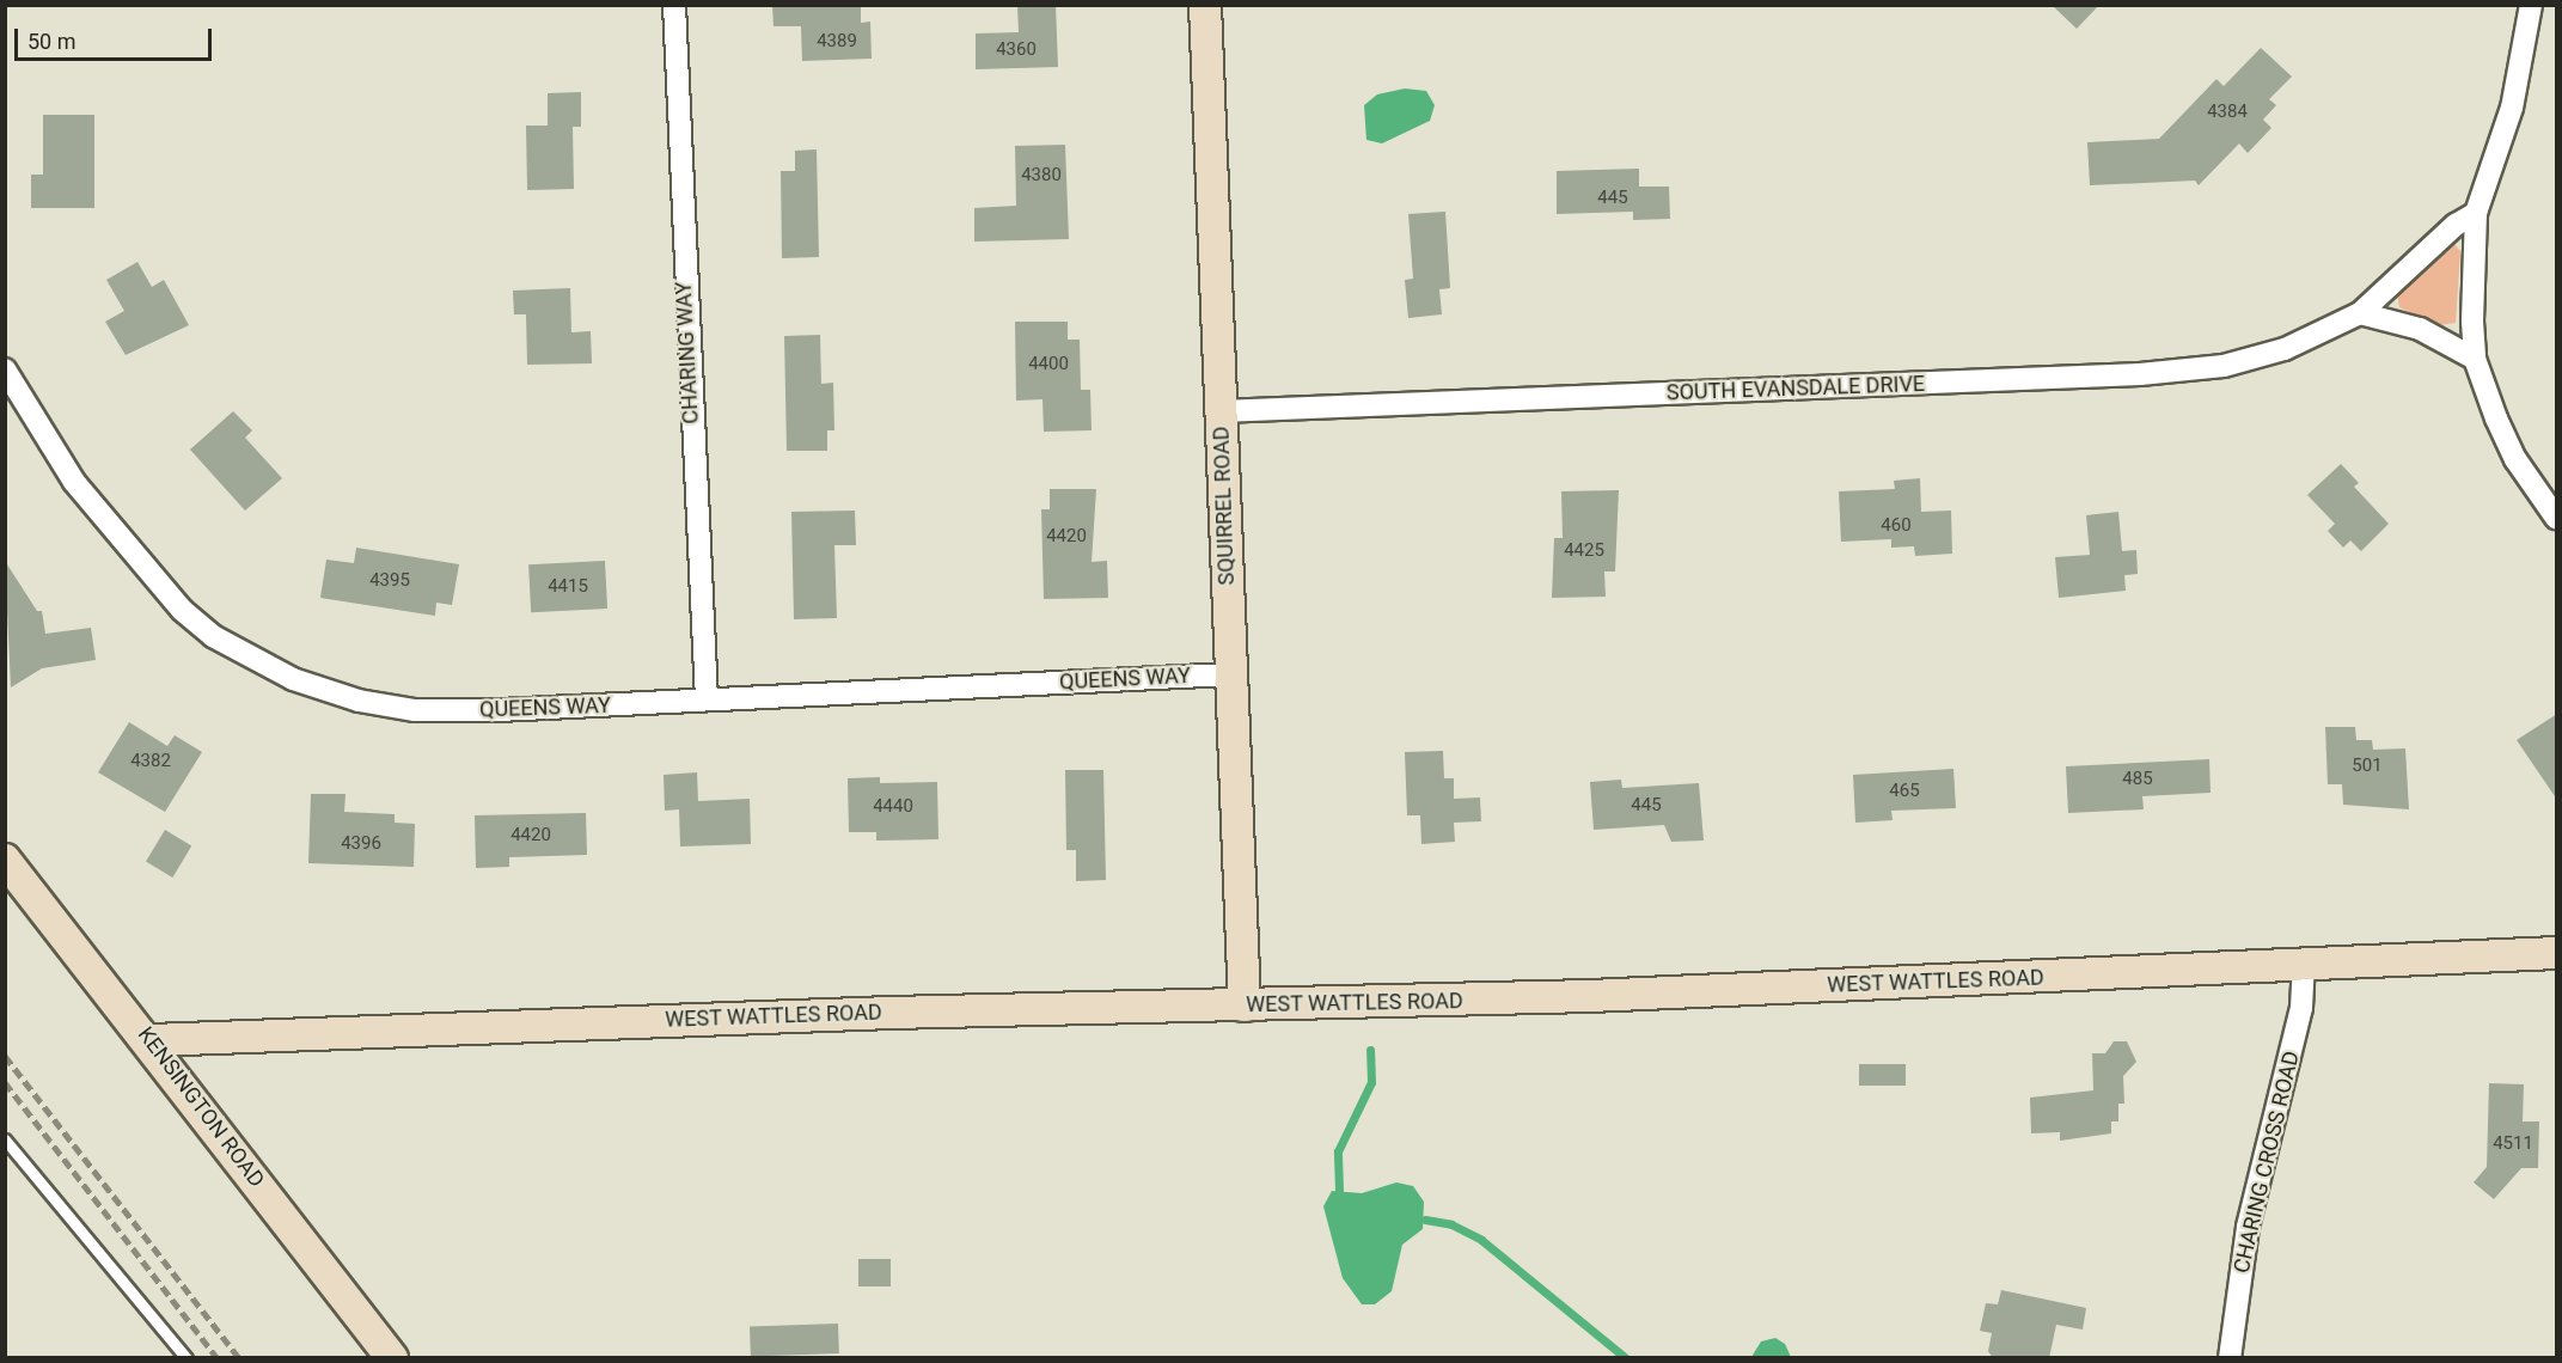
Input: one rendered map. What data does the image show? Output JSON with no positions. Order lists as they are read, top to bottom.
{
  "streets": {
    "street": [
      "CHARING WAY",
      "SOUTH EVANSDALE DRIVE",
      "SQUIRREL ROAD",
      "QUEENS WAY",
      "WEST WATTLES ROAD",
      "KENSINGTON ROAD",
      "CHARING CROSS ROAD"
    ]
  },
  "crossings": [
    ["CHARING WAY", "QUEENS WAY"],
    ["SOUTH EVANSDALE DRIVE", "SQUIRREL ROAD"],
    ["SQUIRREL ROAD", "QUEENS WAY"],
    ["SQUIRREL ROAD", "WEST WATTLES ROAD"],
    ["WEST WATTLES ROAD", "KENSINGTON ROAD"],
    ["WEST WATTLES ROAD", "CHARING CROSS ROAD"]
  ],
  "house_numbers": [
    "4389",
    "4360",
    "4384",
    "4380",
    "445",
    "4400",
    "460",
    "4420",
    "4425",
    "4395",
    "4415",
    "4382",
    "501",
    "485",
    "465",
    "445",
    "4440",
    "4420",
    "4396",
    "4511"
  ],
  "scale_bar": "50 m"
}
